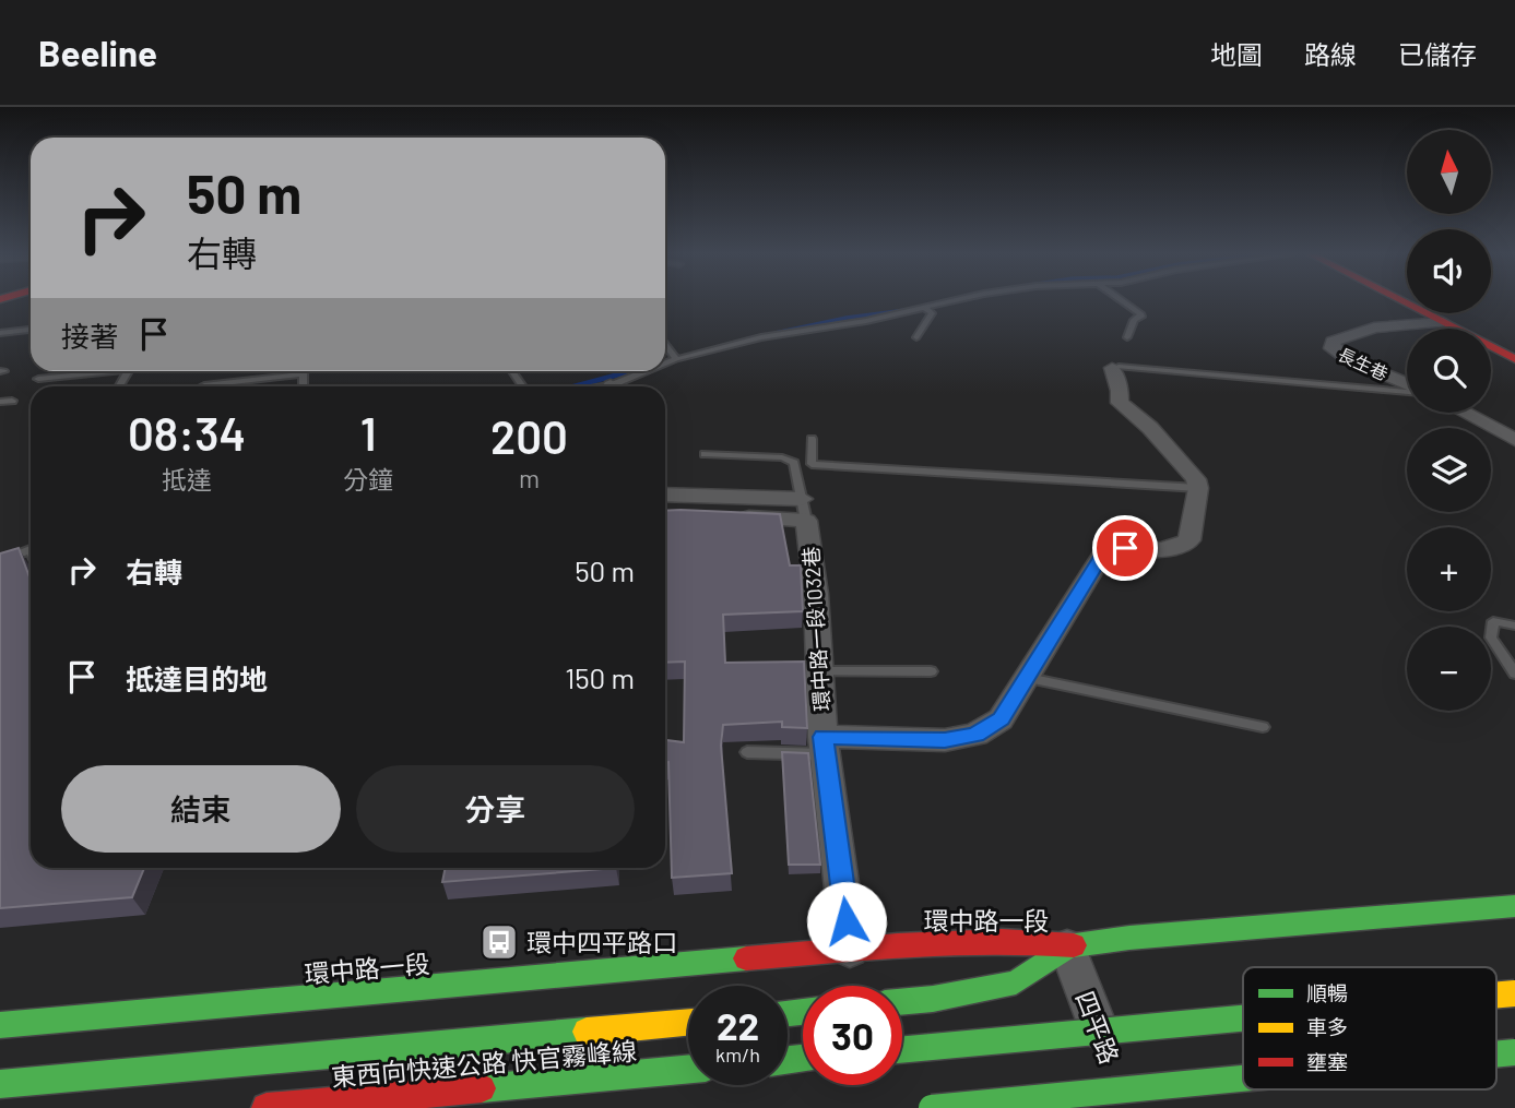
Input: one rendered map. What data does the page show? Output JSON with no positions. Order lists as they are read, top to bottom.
{
  "streets": {
    "main road": ["環中路一段", "東西向快速公路 快官霧峰線"],
    "street": ["長生巷", "環中路一段1032巷", "四平路"]
  },
  "crossings": [
    ["環中路一段1032巷", "環中路一段"],
    ["環中路一段", "四平路"]
  ],
  "places": {
    "bus stop": ["環中四平路口"]
  },
  "legend": ["順暢", "車多", "壅塞"],
  "north": "top",
  "page": {
    "header": "Beeline",
    "nav": ["地圖", "路線", "已儲存"],
    "map_buttons": ["+", "−"],
    "turn": ["50 m", "右轉"],
    "then": "接著",
    "eta": [
      "08:34",
      "抵達",
      "1",
      "分鐘",
      "200",
      "m"
    ],
    "list": [
      {
        "name": "右轉",
        "value": "50 m"
      },
      {
        "name": "抵達目的地",
        "value": "150 m"
      }
    ],
    "buttons": ["結束", "分享"],
    "speed": "22 km/h",
    "limit": "30"
  }
}
